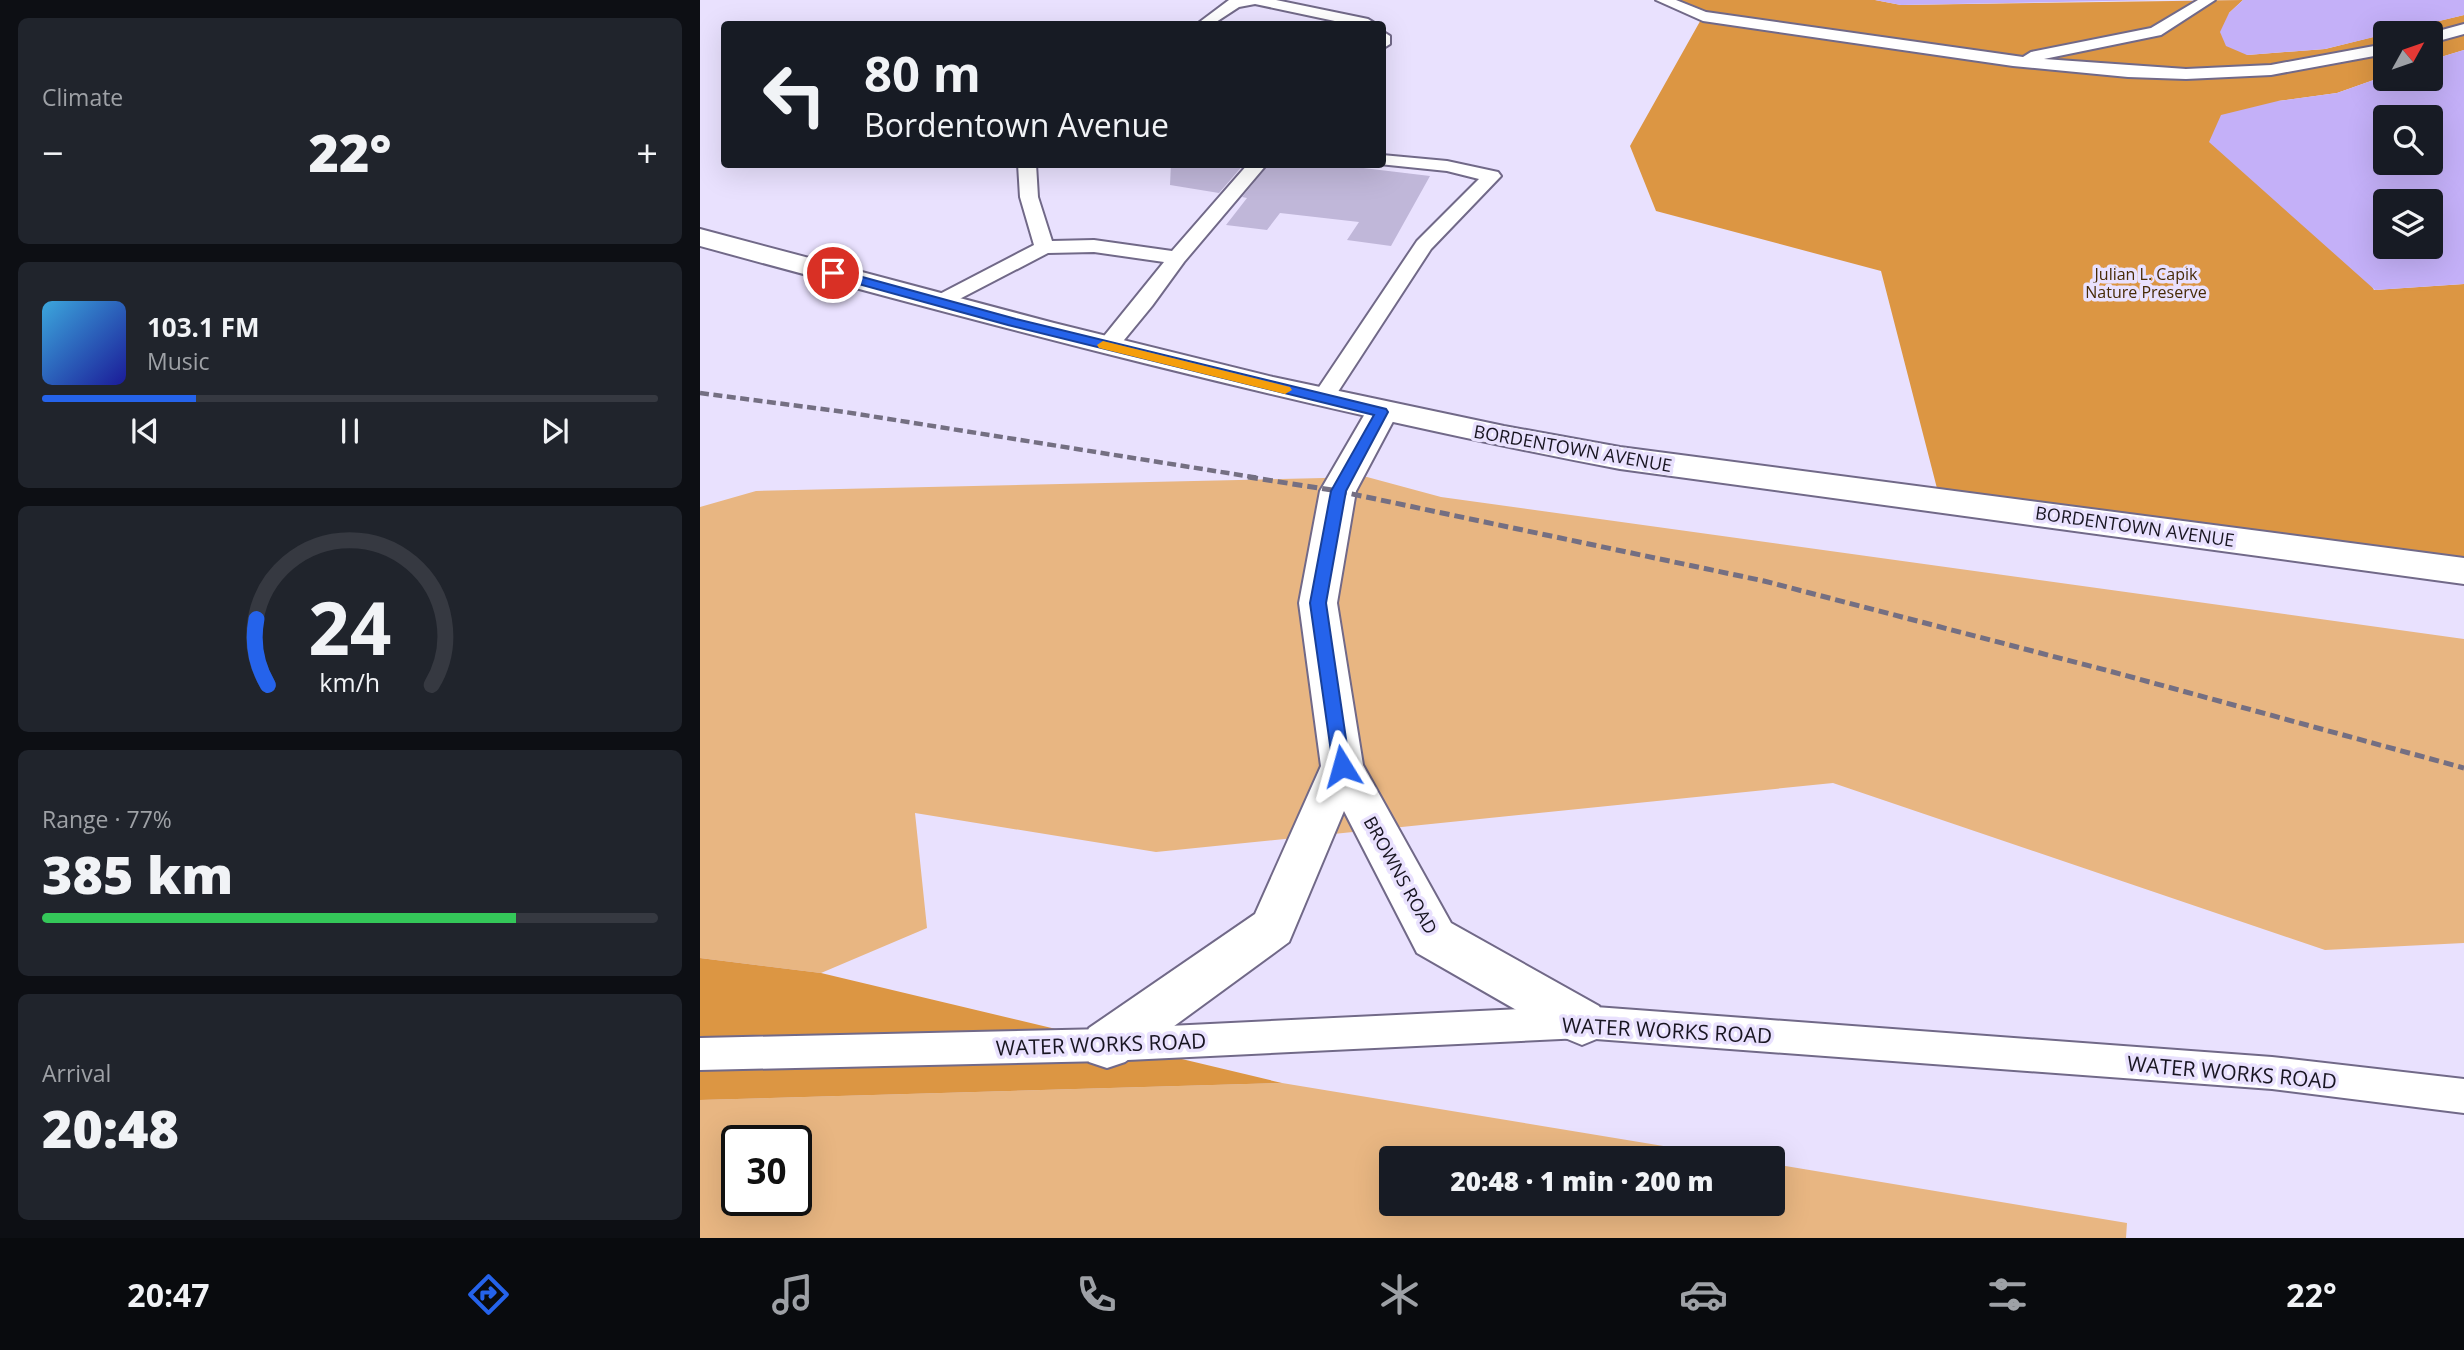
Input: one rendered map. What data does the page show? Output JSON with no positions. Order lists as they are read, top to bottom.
{
  "streets": {
    "main road": ["BORDENTOWN AVENUE", "BROWNS ROAD"],
    "lane": ["WATER WORKS ROAD"]
  },
  "crossings": [
    ["BORDENTOWN AVENUE", "BROWNS ROAD"],
    ["BROWNS ROAD", "WATER WORKS ROAD"]
  ],
  "parks": ["Julian L. Capik Nature Preserve"],
  "north": "top right",
  "page": {
    "tile": [
      "Climate",
      ["Range · 77%", "385 km"],
      ["Arrival", "20:48"]
    ],
    "turn": ["80 m", "Bordentown Avenue"],
    "heat": ["−", "22°", "+"],
    "song": ["103.1 FM", "Music"],
    "limit": "30",
    "trip": "20:48 · 1 min · 200 m",
    "tabs": ["20:47", "22°"],
    "gauge": ["24", "km/h"]
  }
}
